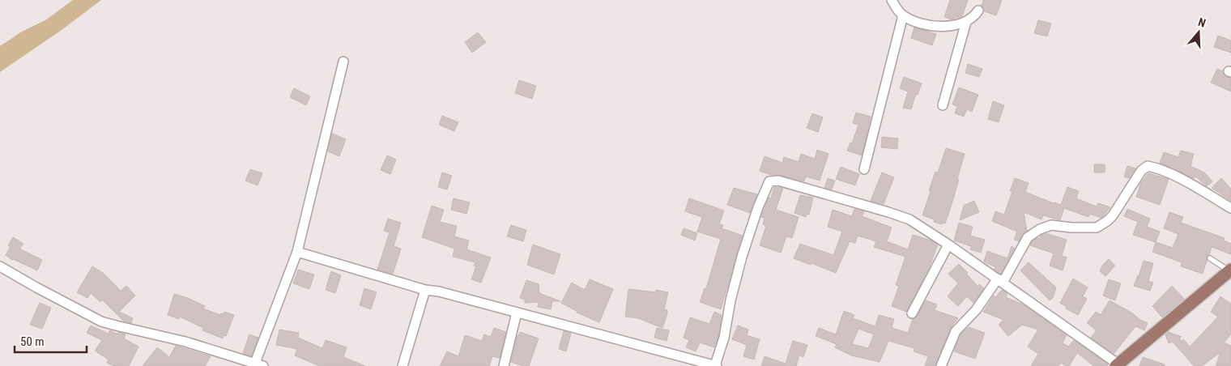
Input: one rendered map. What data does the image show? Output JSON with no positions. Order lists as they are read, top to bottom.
{
  "scale_bar": "50 m",
  "north": "top"
}
